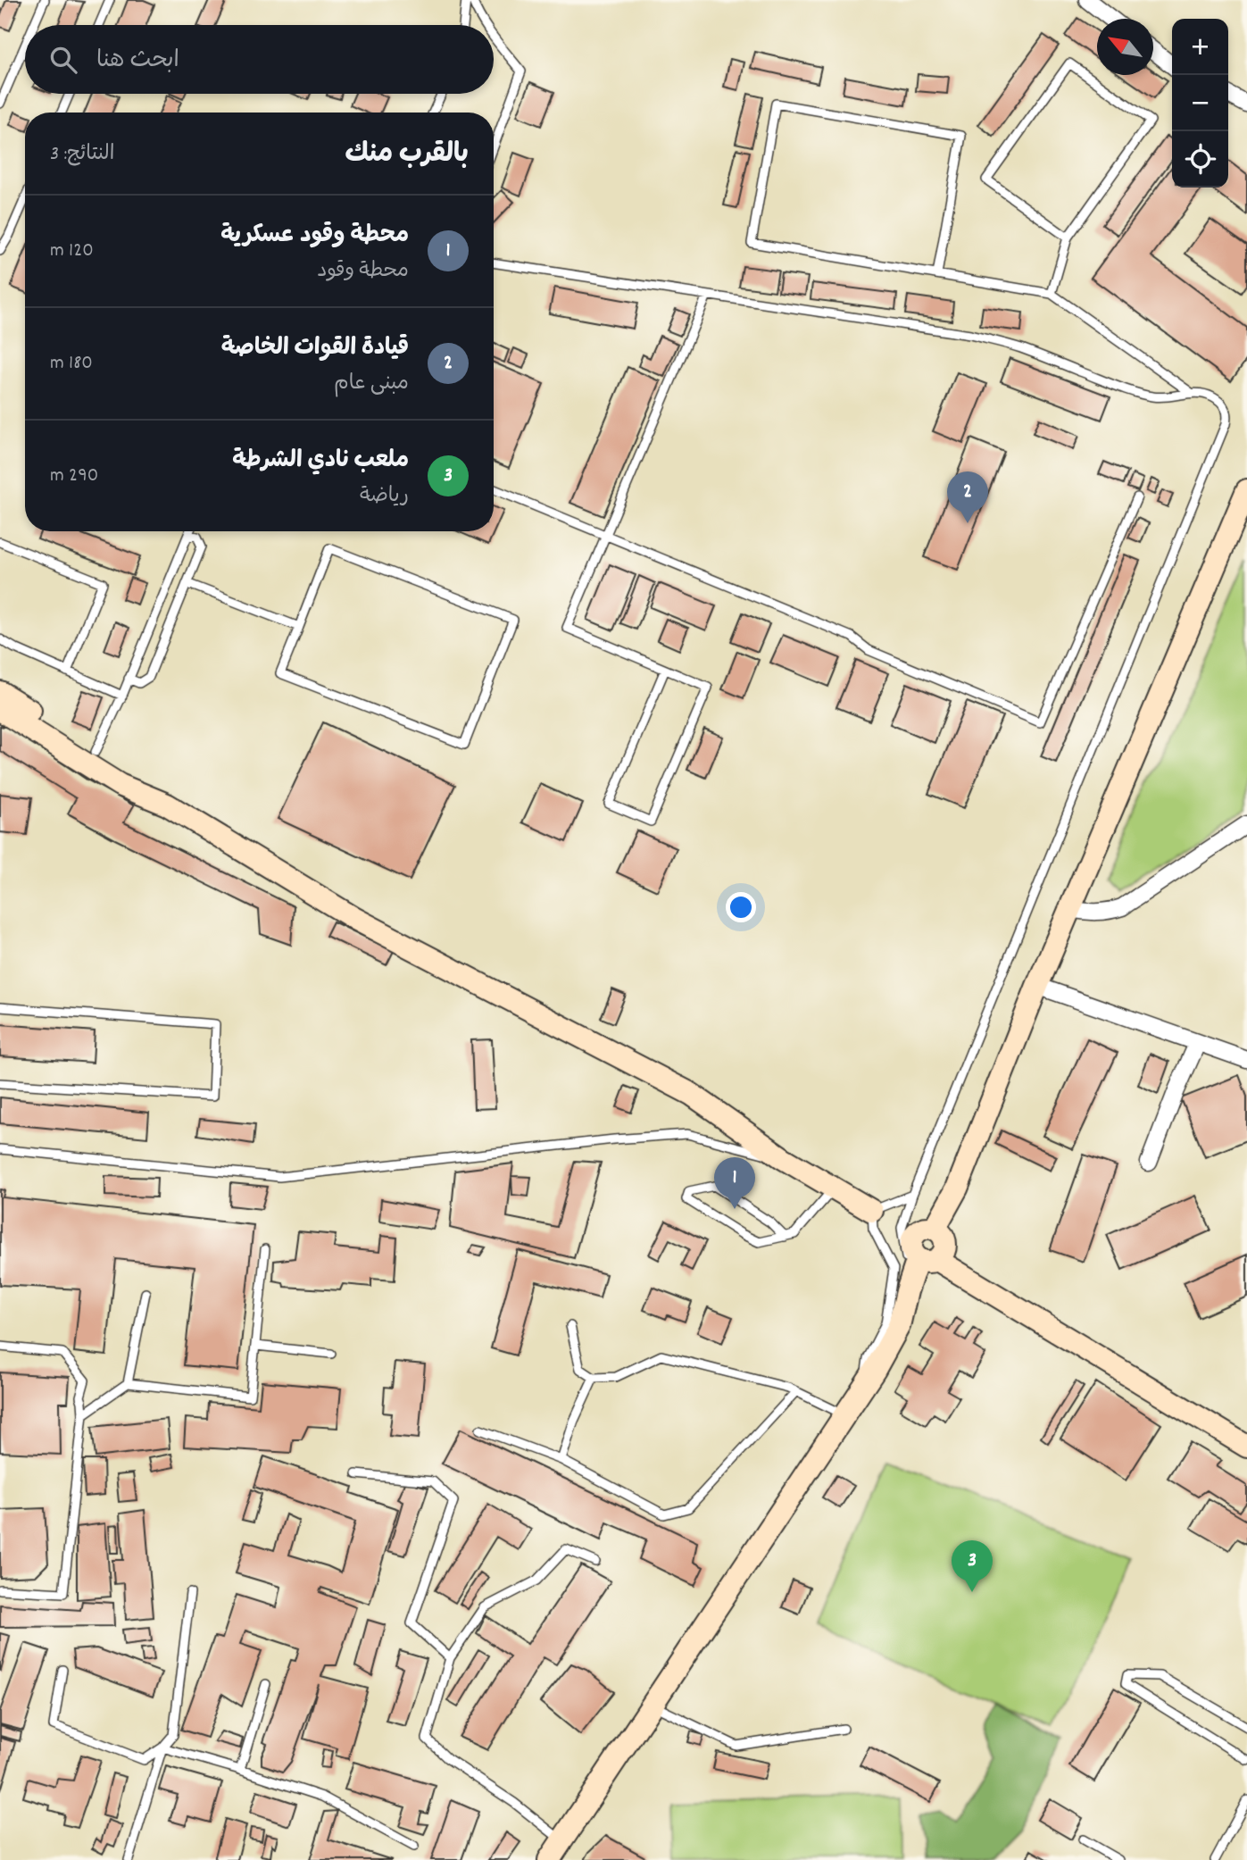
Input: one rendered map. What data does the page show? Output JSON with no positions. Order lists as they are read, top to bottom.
{
  "north": "top left",
  "page": {
    "map_buttons": ["+", "−"],
    "search": "ابحث هنا",
    "heading": ["بالقرب منك", "النتائج: 3"],
    "list": [
      {
        "mark": "1",
        "name": "محطة وقود عسكرية",
        "note": "محطة وقود",
        "value": "120 m"
      },
      {
        "mark": "2",
        "name": "قيادة القوات الخاصة",
        "note": "مبنى عام",
        "value": "180 m"
      },
      {
        "mark": "3",
        "name": "ملعب نادي الشرطة",
        "note": "رياضة",
        "value": "290 m"
      }
    ],
    "pins": ["2", "1", "3"]
  }
}
